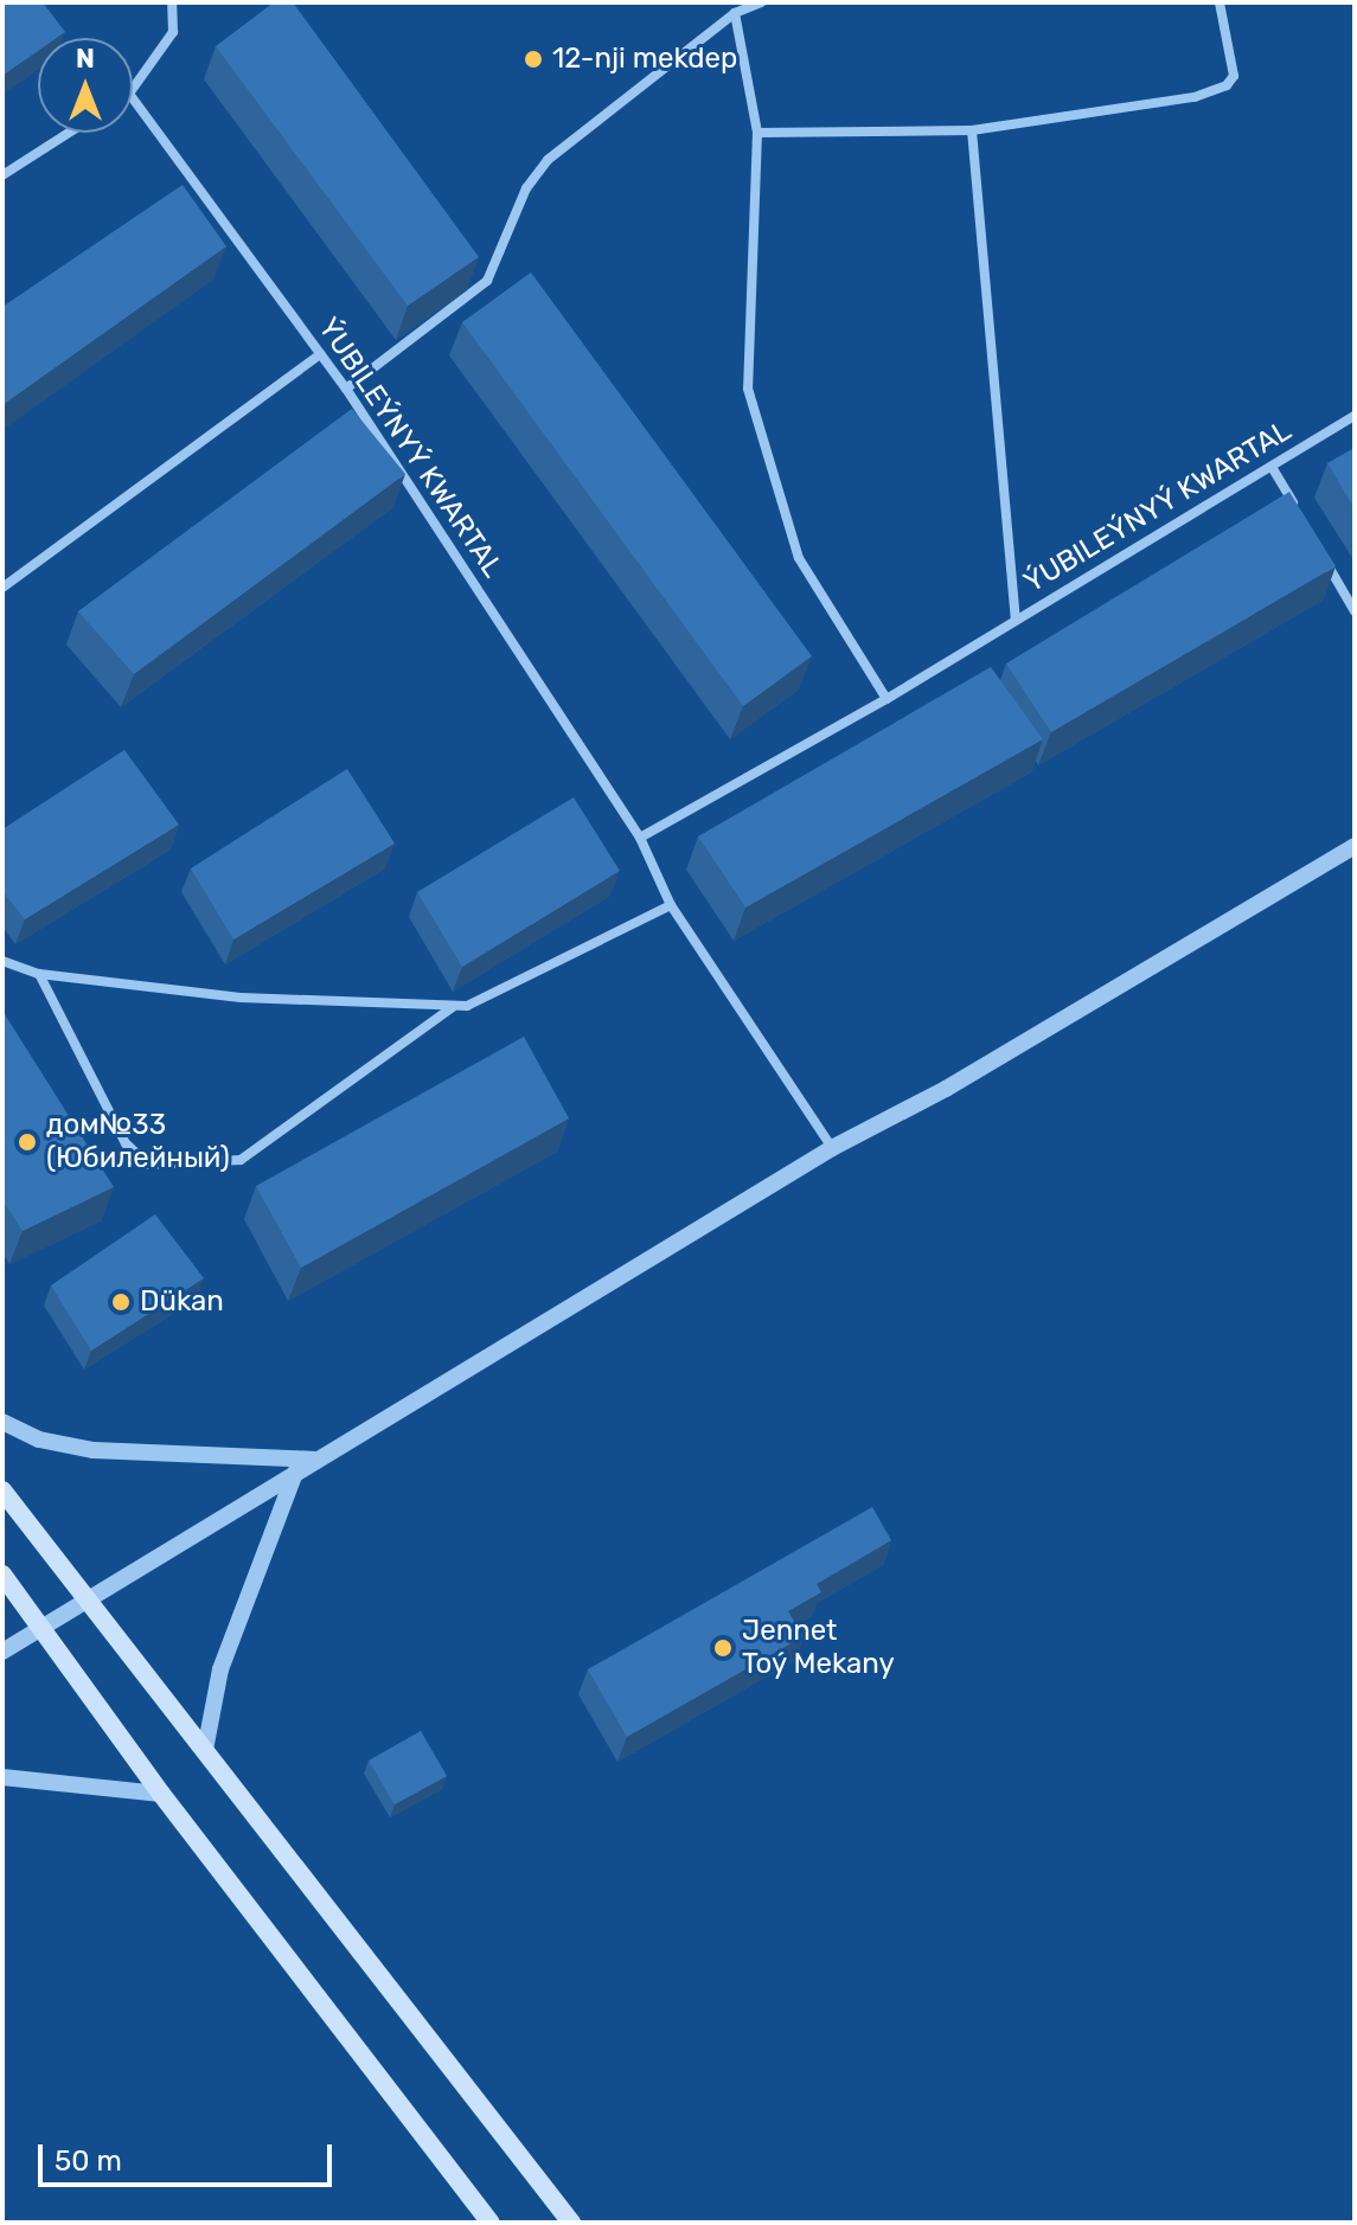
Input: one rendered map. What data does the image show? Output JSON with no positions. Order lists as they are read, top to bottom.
{
  "streets": {
    "street": ["ÝUBILEÝNYÝ KWARTAL"]
  },
  "places": [
    "12-nji mekdep",
    "дом№33 (Юбилейный)",
    "Dükan",
    "Jennet Toý Mekany"
  ],
  "scale_bar": "50 m",
  "north": "top"
}
